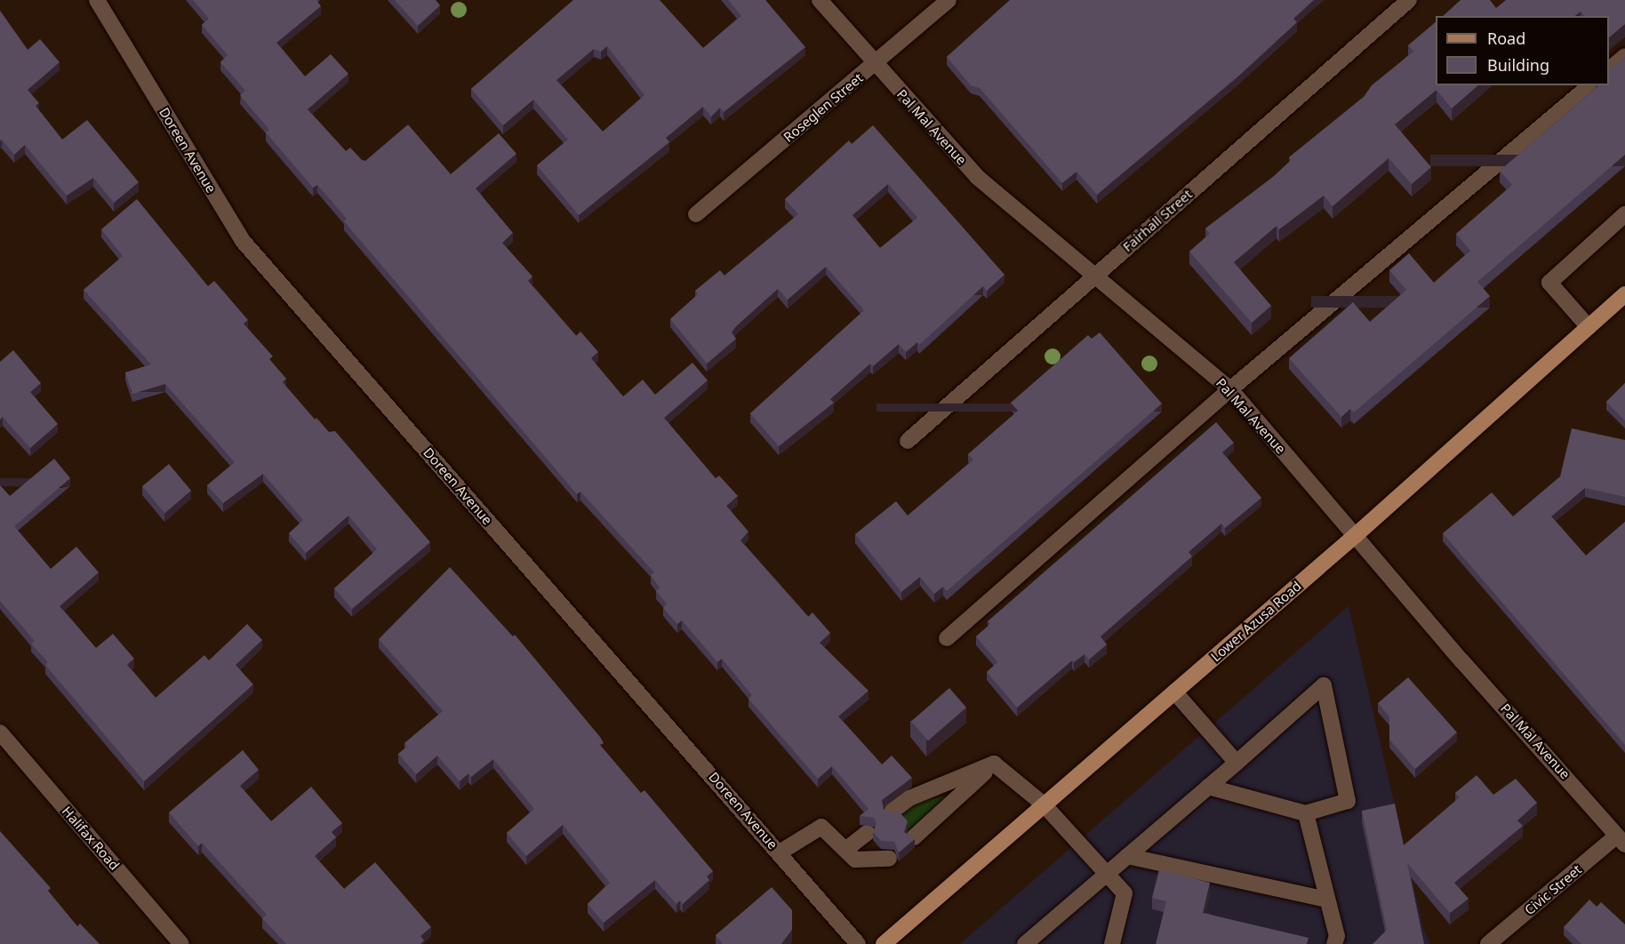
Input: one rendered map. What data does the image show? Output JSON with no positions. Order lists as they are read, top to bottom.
{
  "streets": {
    "main road": ["Lower Azusa Road"],
    "street": [
      "Roseglen Street",
      "Pal Mal Avenue",
      "Doreen Avenue",
      "Fairhall Street",
      "Halifax Road",
      "Civic Street"
    ]
  },
  "crossings": [
    ["Roseglen Street", "Pal Mal Avenue"],
    ["Pal Mal Avenue", "Fairhall Street"],
    ["Pal Mal Avenue", "Lower Azusa Road"],
    ["Pal Mal Avenue", "Civic Street"]
  ],
  "legend": ["Road", "Building"]
}
